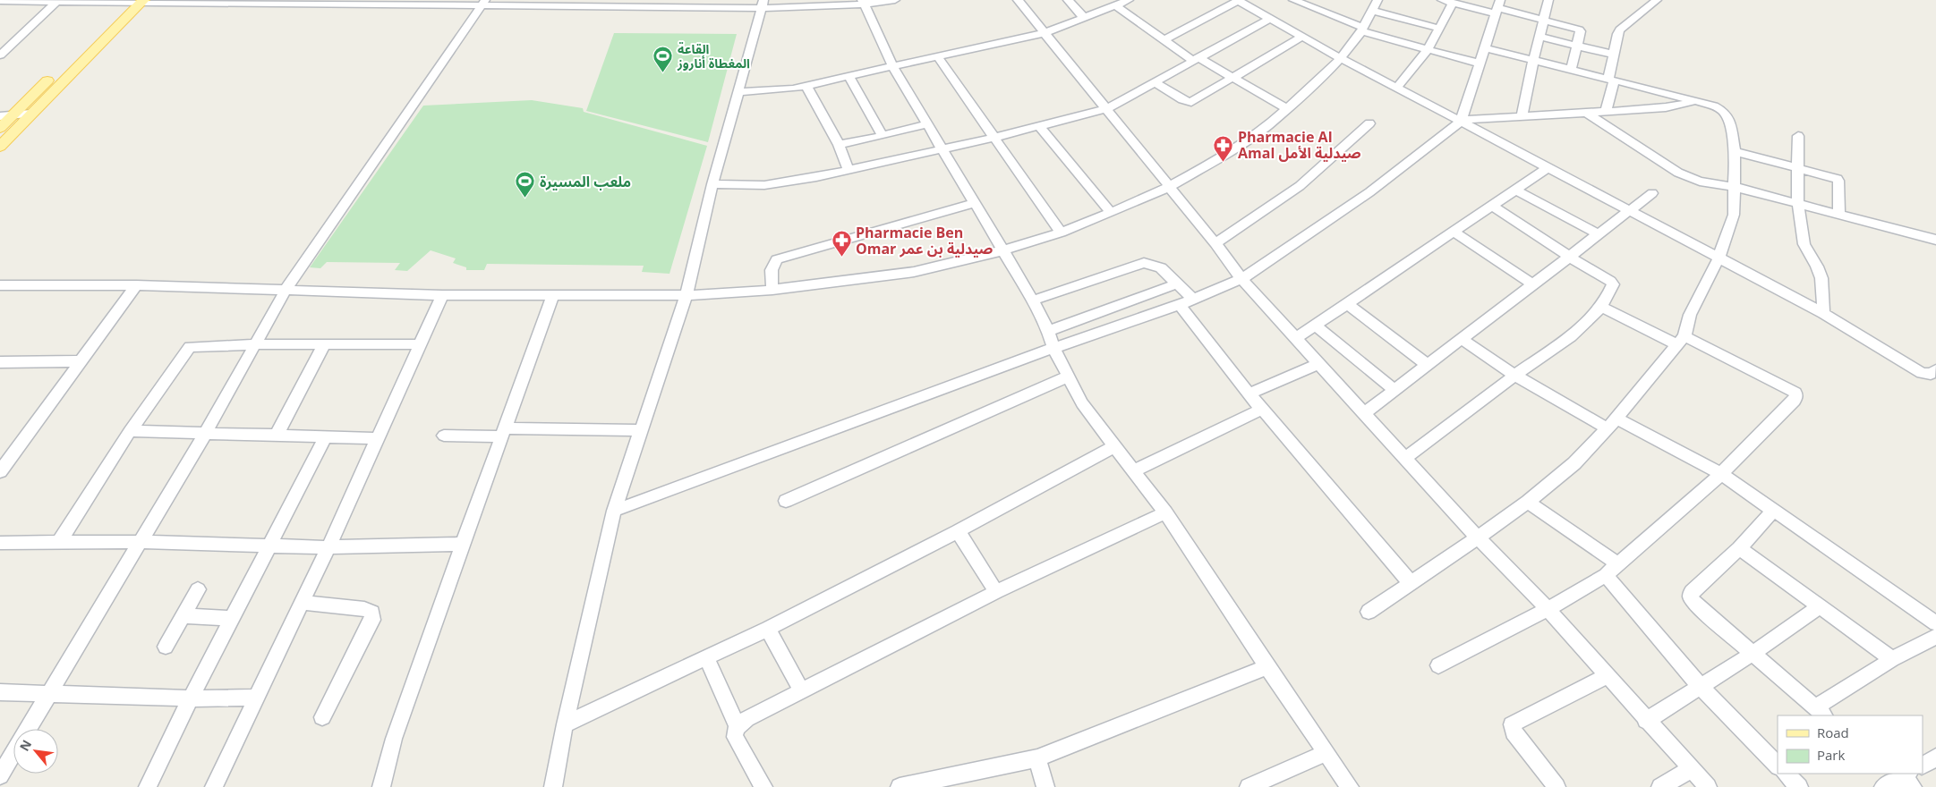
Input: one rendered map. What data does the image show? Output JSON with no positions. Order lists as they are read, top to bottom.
{
  "places": {
    "sports": ["القاعة المغطاة أناروز", "ملعب المسيرة"],
    "pharmacy": ["Pharmacie Al Amal صيدلية الأمل", "Pharmacie Ben Omar صيدلية بن عمر"]
  },
  "legend": ["Road", "Park"],
  "north": "top left"
}
